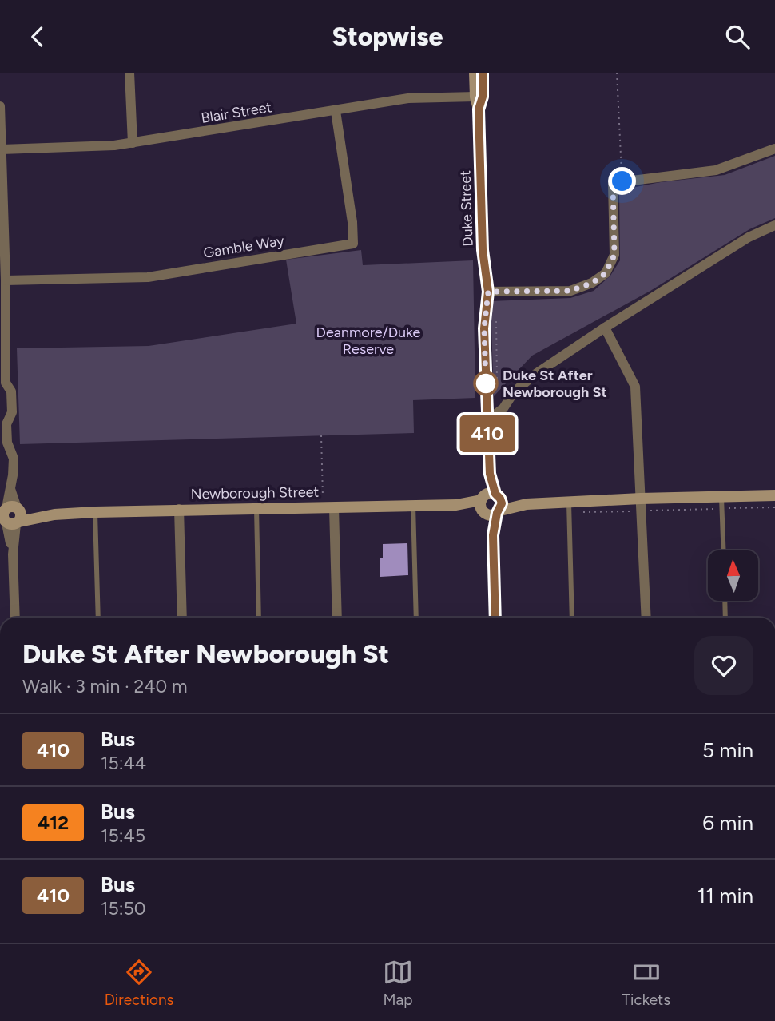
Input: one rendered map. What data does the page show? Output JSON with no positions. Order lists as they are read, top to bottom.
{
  "streets": {
    "street": [
      "Blair Street",
      "Duke Street",
      "Gamble Way",
      "Newborough Street"
    ]
  },
  "crossings": [
    ["Blair Street", "Duke Street"],
    ["Blair Street", "Gamble Way"],
    ["Duke Street", "Newborough Street"]
  ],
  "parks": ["Deanmore/Duke Reserve"],
  "places": ["Duke St After Newborough St"],
  "lines": ["bus line 410"],
  "north": "top",
  "page": {
    "header": "Stopwise",
    "on_map": "410",
    "heading": ["Duke St After Newborough St", "Walk · 3 min · 240 m"],
    "list": [
      {
        "mark": "410",
        "name": "Bus",
        "note": "15:44",
        "value": "5 min"
      },
      {
        "mark": "412",
        "name": "Bus",
        "note": "15:45",
        "value": "6 min"
      },
      {
        "mark": "410",
        "name": "Bus",
        "note": "15:50",
        "value": "11 min"
      }
    ],
    "tabs": ["Directions", "Map", "Tickets"]
  }
}
